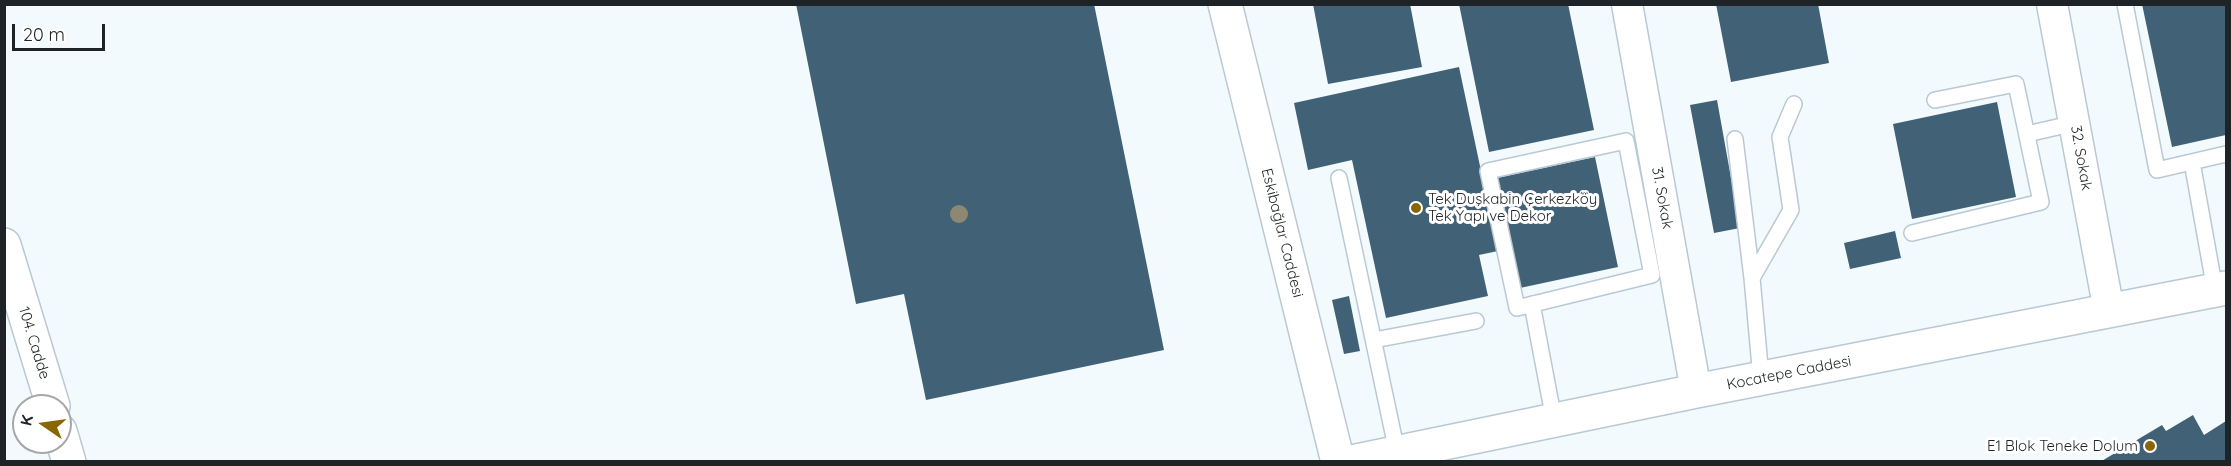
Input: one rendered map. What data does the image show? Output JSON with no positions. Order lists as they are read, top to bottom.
{
  "streets": {
    "street": [
      "32. Sokak",
      "31. Sokak",
      "Eskibağlar Caddesi",
      "104. Cadde",
      "Kocatepe Caddesi"
    ]
  },
  "crossings": [
    ["32. Sokak", "Kocatepe Caddesi"],
    ["31. Sokak", "Kocatepe Caddesi"]
  ],
  "places": ["Tek Duşkabin Çerkezköy Tek Yapı ve Dekor", "E1 Blok Teneke Dolum"],
  "scale_bar": "20 m",
  "north": "left"
}
